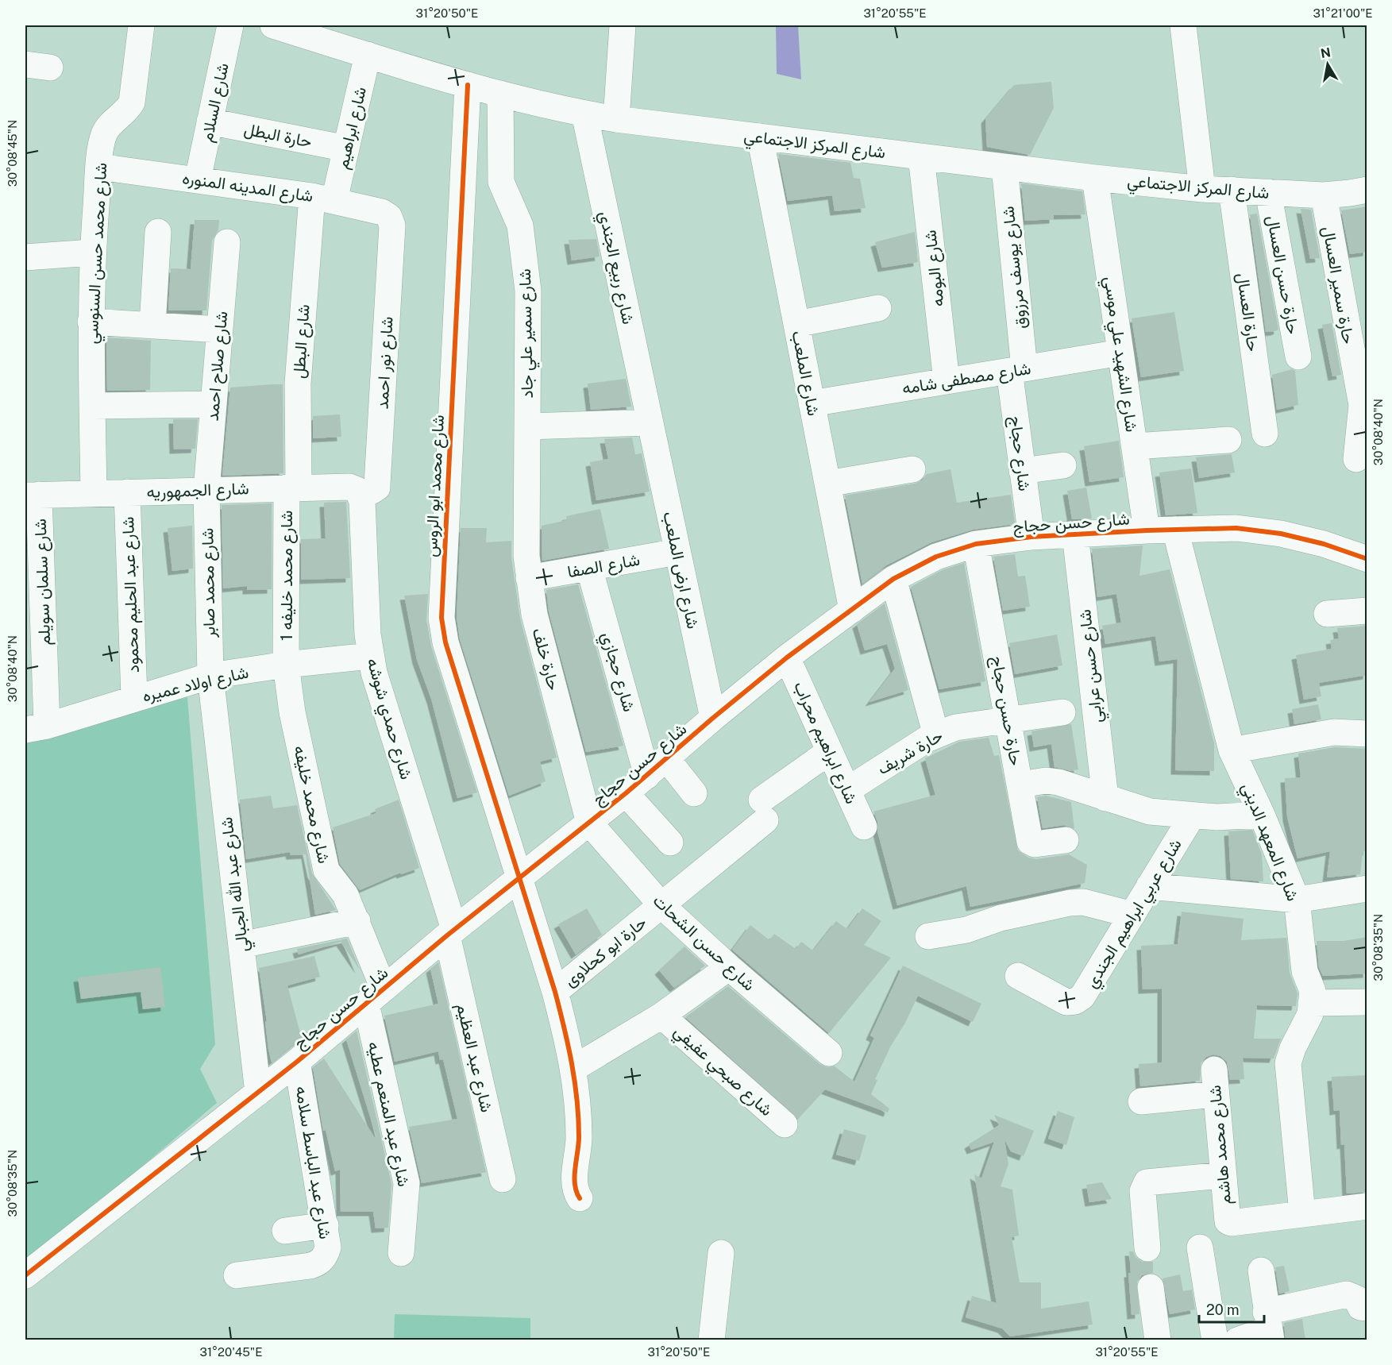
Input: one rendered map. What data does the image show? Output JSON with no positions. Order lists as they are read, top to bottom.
{
  "streets": {
    "street": [
      "شارع السلام",
      "شارع ابراهيم",
      "حارة البطل",
      "شارع المركز الاجتماعي",
      "شارع المدينه المنوره",
      "شارع محمد حسن السنوسي",
      "شارع ربيع الجندي",
      "شارع يوسف مرزوق",
      "شارع البومه",
      "حارة حسن العسال",
      "حارة سمير العسال",
      "حارة العسال",
      "شارع سمير علي جاد",
      "شارع البطل",
      "شارع الشهيد علي موسي",
      "شارع نور احمد",
      "شارع صلاح احمد",
      "شارع الملعب",
      "شارع مصطفى شامه",
      "شارع حجاج",
      "شارع محمد ابو الروس",
      "شارع الجمهوريه",
      "شارع حسن حجاج",
      "شارع الصفا",
      "شارع ارض الملعب",
      "شارع محمد خليفه 1",
      "شارع سلمان سويلم",
      "شارع محمد صابر",
      "شارع عبد الحليم محمود",
      "حارة خلف",
      "شارع حسن عرابي",
      "شارع حجازي",
      "شارع اولاد عميره",
      "حارة حسن حجاج",
      "شارع حمدي شوشه",
      "شارع ابراهيم محراب",
      "حارة شريف",
      "شارع محمد خليفه",
      "شارع المعهد الديني",
      "شارع عبد الله الجبالي",
      "شارع عربي ابراهيم الجندي",
      "شارع حسن الشحات",
      "حارة ابو كحلاوى",
      "شارع عبد العظيم",
      "شارع صبحي عفيفي",
      "شارع عبد المنعم عطيه",
      "شارع محمد هاشم",
      "شارع عبد الباسط سلامه"
    ]
  },
  "crossings": [
    ["شارع السلام", "حارة البطل"],
    ["شارع السلام", "شارع المدينه المنوره"],
    ["شارع ابراهيم", "حارة البطل"],
    ["شارع ابراهيم", "شارع المركز الاجتماعي"],
    ["شارع ابراهيم", "شارع المدينه المنوره"],
    ["شارع ابراهيم", "شارع البطل"],
    ["شارع المركز الاجتماعي", "شارع ربيع الجندي"],
    ["شارع المركز الاجتماعي", "شارع يوسف مرزوق"],
    ["شارع المركز الاجتماعي", "شارع البومه"],
    ["شارع المركز الاجتماعي", "حارة حسن العسال"],
    ["شارع المركز الاجتماعي", "حارة سمير العسال"],
    ["شارع المركز الاجتماعي", "حارة العسال"],
    ["شارع المركز الاجتماعي", "شارع سمير علي جاد"],
    ["شارع المركز الاجتماعي", "شارع الشهيد علي موسي"],
    ["شارع المركز الاجتماعي", "شارع الملعب"],
    ["شارع المركز الاجتماعي", "شارع محمد ابو الروس"],
    ["شارع المدينه المنوره", "شارع محمد حسن السنوسي"],
    ["شارع المدينه المنوره", "شارع البطل"],
    ["شارع المدينه المنوره", "شارع نور احمد"],
    ["شارع محمد حسن السنوسي", "شارع الجمهوريه"],
    ["شارع ربيع الجندي", "شارع ارض الملعب"],
    ["شارع يوسف مرزوق", "شارع مصطفى شامه"],
    ["شارع يوسف مرزوق", "شارع حجاج"],
    ["شارع البومه", "شارع مصطفى شامه"],
    ["شارع سمير علي جاد", "حارة خلف"],
    ["شارع البطل", "شارع الجمهوريه"],
    ["شارع البطل", "شارع محمد خليفه 1"],
    ["شارع الشهيد علي موسي", "شارع مصطفى شامه"],
    ["شارع الشهيد علي موسي", "شارع حسن حجاج"],
    ["شارع نور احمد", "شارع الجمهوريه"],
    ["شارع نور احمد", "شارع حمدي شوشه"],
    ["شارع صلاح احمد", "شارع الجمهوريه"],
    ["شارع صلاح احمد", "شارع محمد صابر"],
    ["شارع الملعب", "شارع مصطفى شامه"],
    ["شارع الملعب", "شارع حسن حجاج"],
    ["شارع مصطفى شامه", "شارع حجاج"],
    ["شارع حجاج", "شارع حسن حجاج"],
    ["شارع محمد ابو الروس", "شارع حسن حجاج"],
    ["شارع محمد ابو الروس", "حارة ابو كحلاوى"],
    ["شارع الجمهوريه", "شارع محمد خليفه 1"],
    ["شارع الجمهوريه", "شارع سلمان سويلم"],
    ["شارع الجمهوريه", "شارع محمد صابر"],
    ["شارع الجمهوريه", "شارع عبد الحليم محمود"],
    ["شارع الجمهوريه", "شارع حمدي شوشه"],
    ["شارع حسن حجاج", "شارع ارض الملعب"],
    ["شارع حسن حجاج", "حارة خلف"],
    ["شارع حسن حجاج", "شارع حسن عرابي"],
    ["شارع حسن حجاج", "شارع حجازي"],
    ["شارع حسن حجاج", "حارة حسن حجاج"],
    ["شارع حسن حجاج", "شارع حمدي شوشه"],
    ["شارع حسن حجاج", "شارع ابراهيم محراب"],
    ["شارع حسن حجاج", "شارع محمد خليفه"],
    ["شارع حسن حجاج", "شارع المعهد الديني"],
    ["شارع حسن حجاج", "شارع عبد الله الجبالي"],
    ["شارع حسن حجاج", "شارع حسن الشحات"],
    ["شارع حسن حجاج", "شارع عبد العظيم"],
    ["شارع حسن حجاج", "شارع عبد المنعم عطيه"],
    ["شارع حسن حجاج", "شارع عبد الباسط سلامه"],
    ["شارع الصفا", "شارع ارض الملعب"],
    ["شارع الصفا", "حارة خلف"],
    ["شارع الصفا", "شارع حجازي"],
    ["شارع محمد خليفه 1", "شارع اولاد عميره"],
    ["شارع محمد خليفه 1", "شارع محمد خليفه"],
    ["شارع سلمان سويلم", "شارع اولاد عميره"],
    ["شارع محمد صابر", "شارع اولاد عميره"],
    ["شارع محمد صابر", "شارع عبد الله الجبالي"],
    ["شارع عبد الحليم محمود", "شارع اولاد عميره"],
    ["حارة خلف", "شارع حسن الشحات"],
    ["شارع اولاد عميره", "شارع حمدي شوشه"],
    ["شارع اولاد عميره", "شارع محمد خليفه"],
    ["شارع اولاد عميره", "شارع عبد الله الجبالي"],
    ["حارة حسن حجاج", "حارة شريف"],
    ["شارع حمدي شوشه", "شارع عبد العظيم"],
    ["شارع ابراهيم محراب", "حارة شريف"],
    ["شارع ابراهيم محراب", "حارة ابو كحلاوى"],
    ["شارع محمد خليفه", "شارع عبد المنعم عطيه"],
    ["شارع المعهد الديني", "شارع محمد هاشم"],
    ["شارع حسن الشحات", "حارة ابو كحلاوى"]
  ],
  "scale_bar": "20 m",
  "north": "top",
  "coordinates": [
    "31°20'50\"E",
    "31°20'55\"E",
    "31°21'00\"E",
    "30°08'45\"N",
    "30°08'40\"N",
    "30°08'35\"N",
    "31°20'45\"E"
  ]
}
